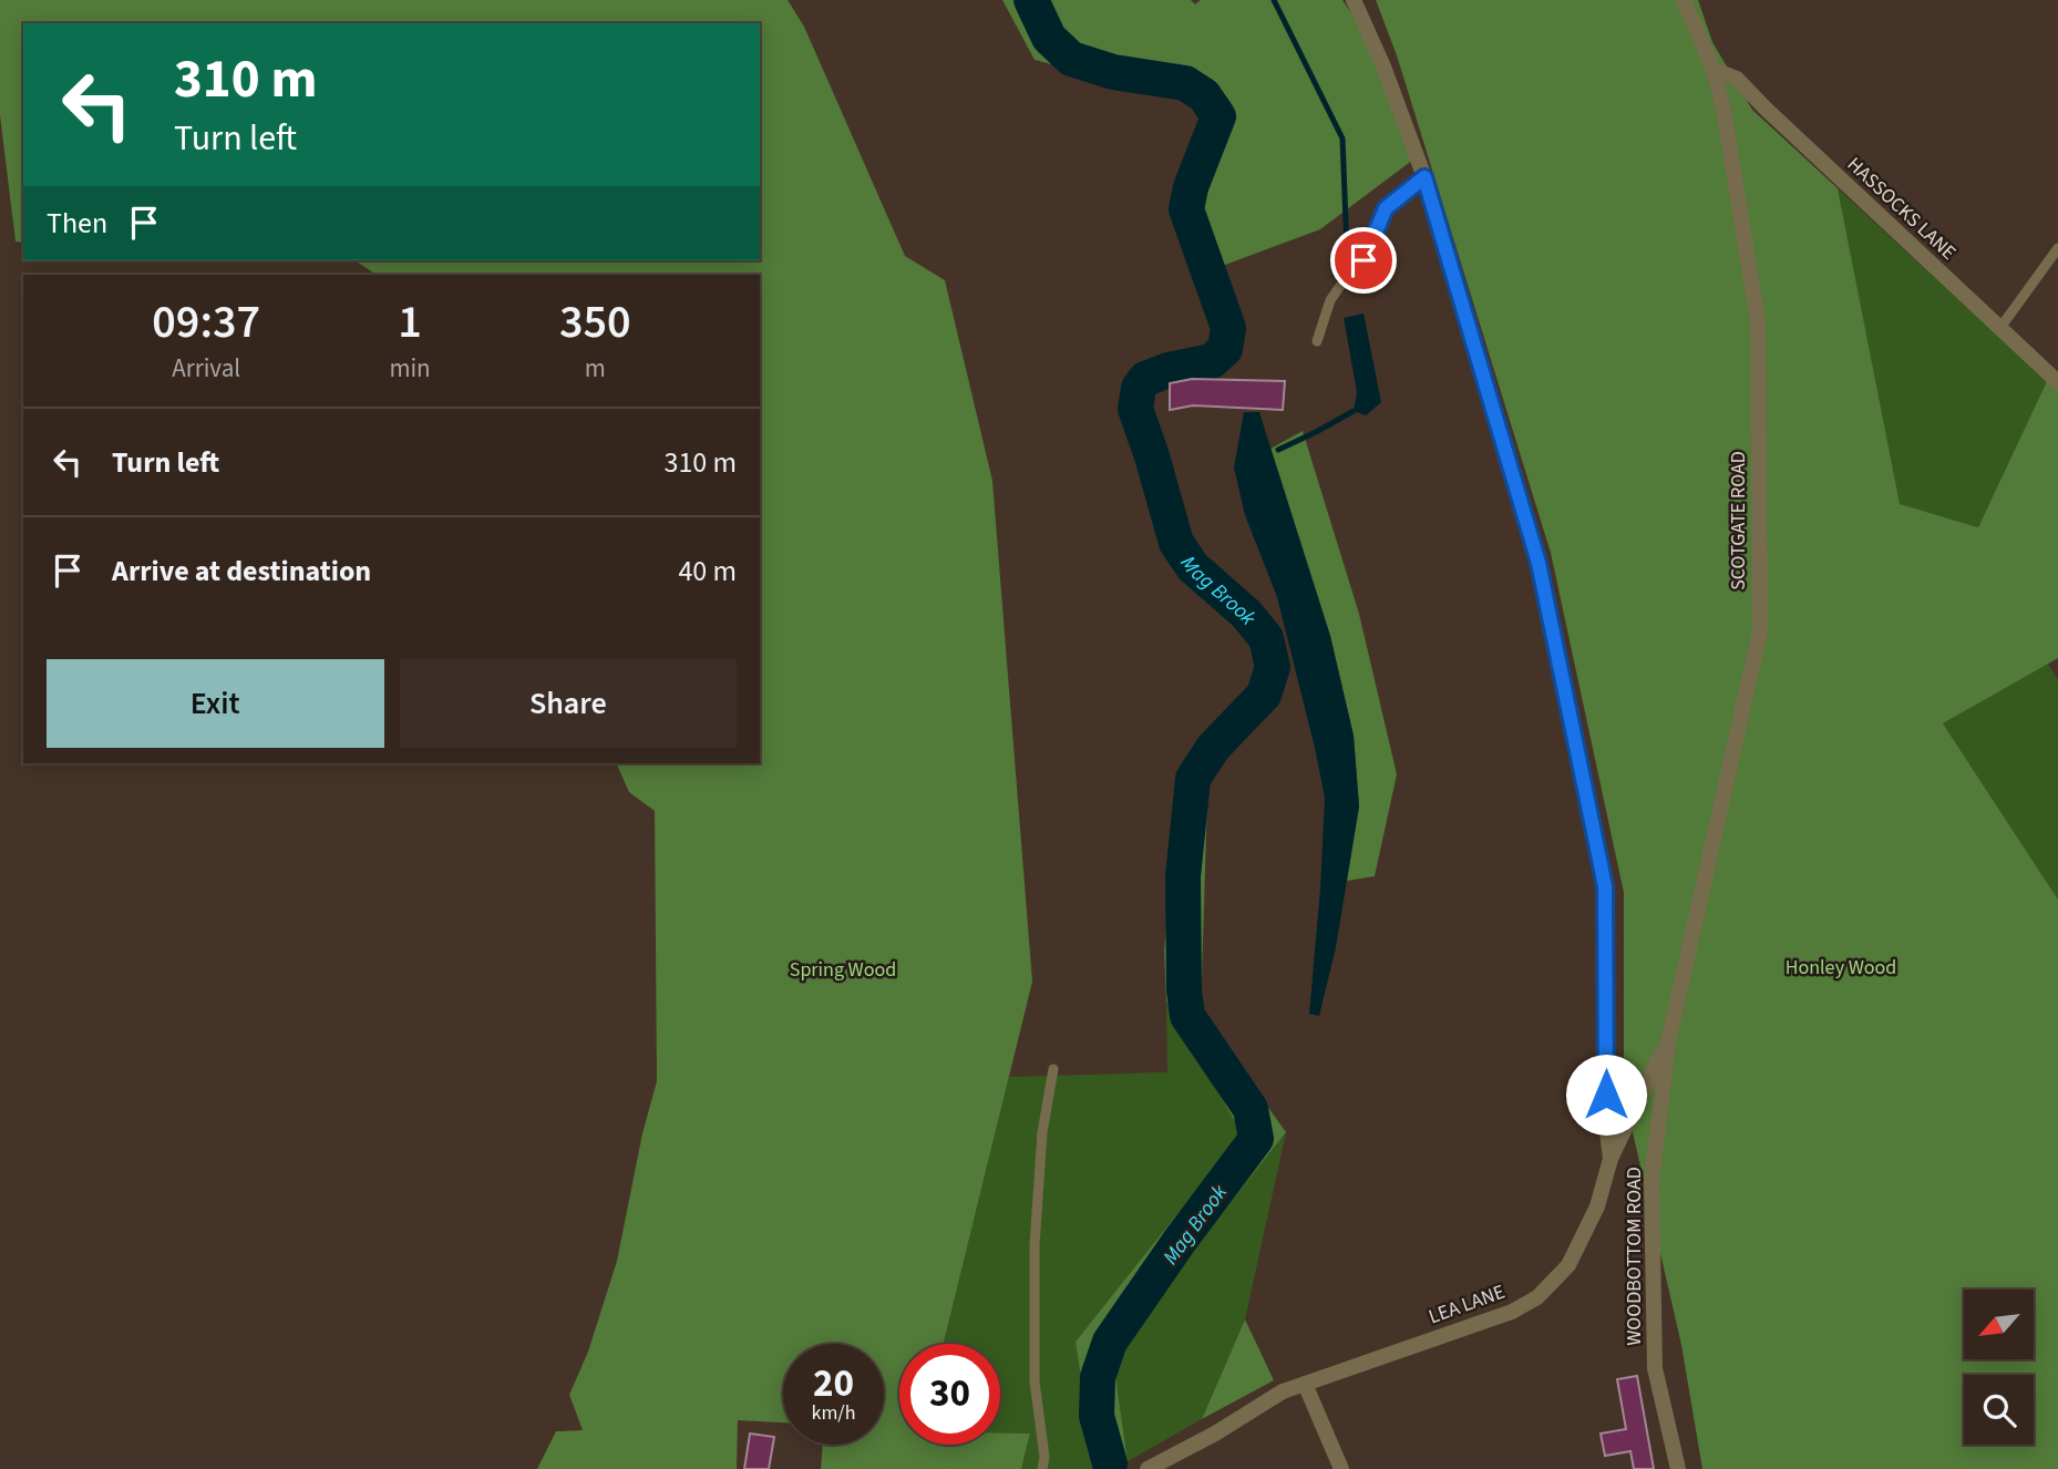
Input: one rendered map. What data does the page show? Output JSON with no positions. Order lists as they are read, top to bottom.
{
  "streets": {
    "street": [
      "HASSOCKS LANE",
      "SCOTGATE ROAD",
      "WOODBOTTOM ROAD",
      "LEA LANE"
    ]
  },
  "crossings": [
    ["HASSOCKS LANE", "SCOTGATE ROAD"],
    ["SCOTGATE ROAD", "WOODBOTTOM ROAD"],
    ["SCOTGATE ROAD", "LEA LANE"],
    ["WOODBOTTOM ROAD", "LEA LANE"]
  ],
  "water": ["Mag Brook"],
  "parks": ["Honley Wood", "Spring Wood"],
  "north": "bottom left",
  "page": {
    "turn": ["310 m", "Turn left"],
    "then": "Then",
    "eta": [
      "09:37",
      "Arrival",
      "1",
      "min",
      "350",
      "m"
    ],
    "list": [
      {
        "name": "Turn left",
        "value": "310 m"
      },
      {
        "name": "Arrive at destination",
        "value": "40 m"
      }
    ],
    "buttons": ["Exit", "Share"],
    "speed": "20 km/h",
    "limit": "30"
  }
}
